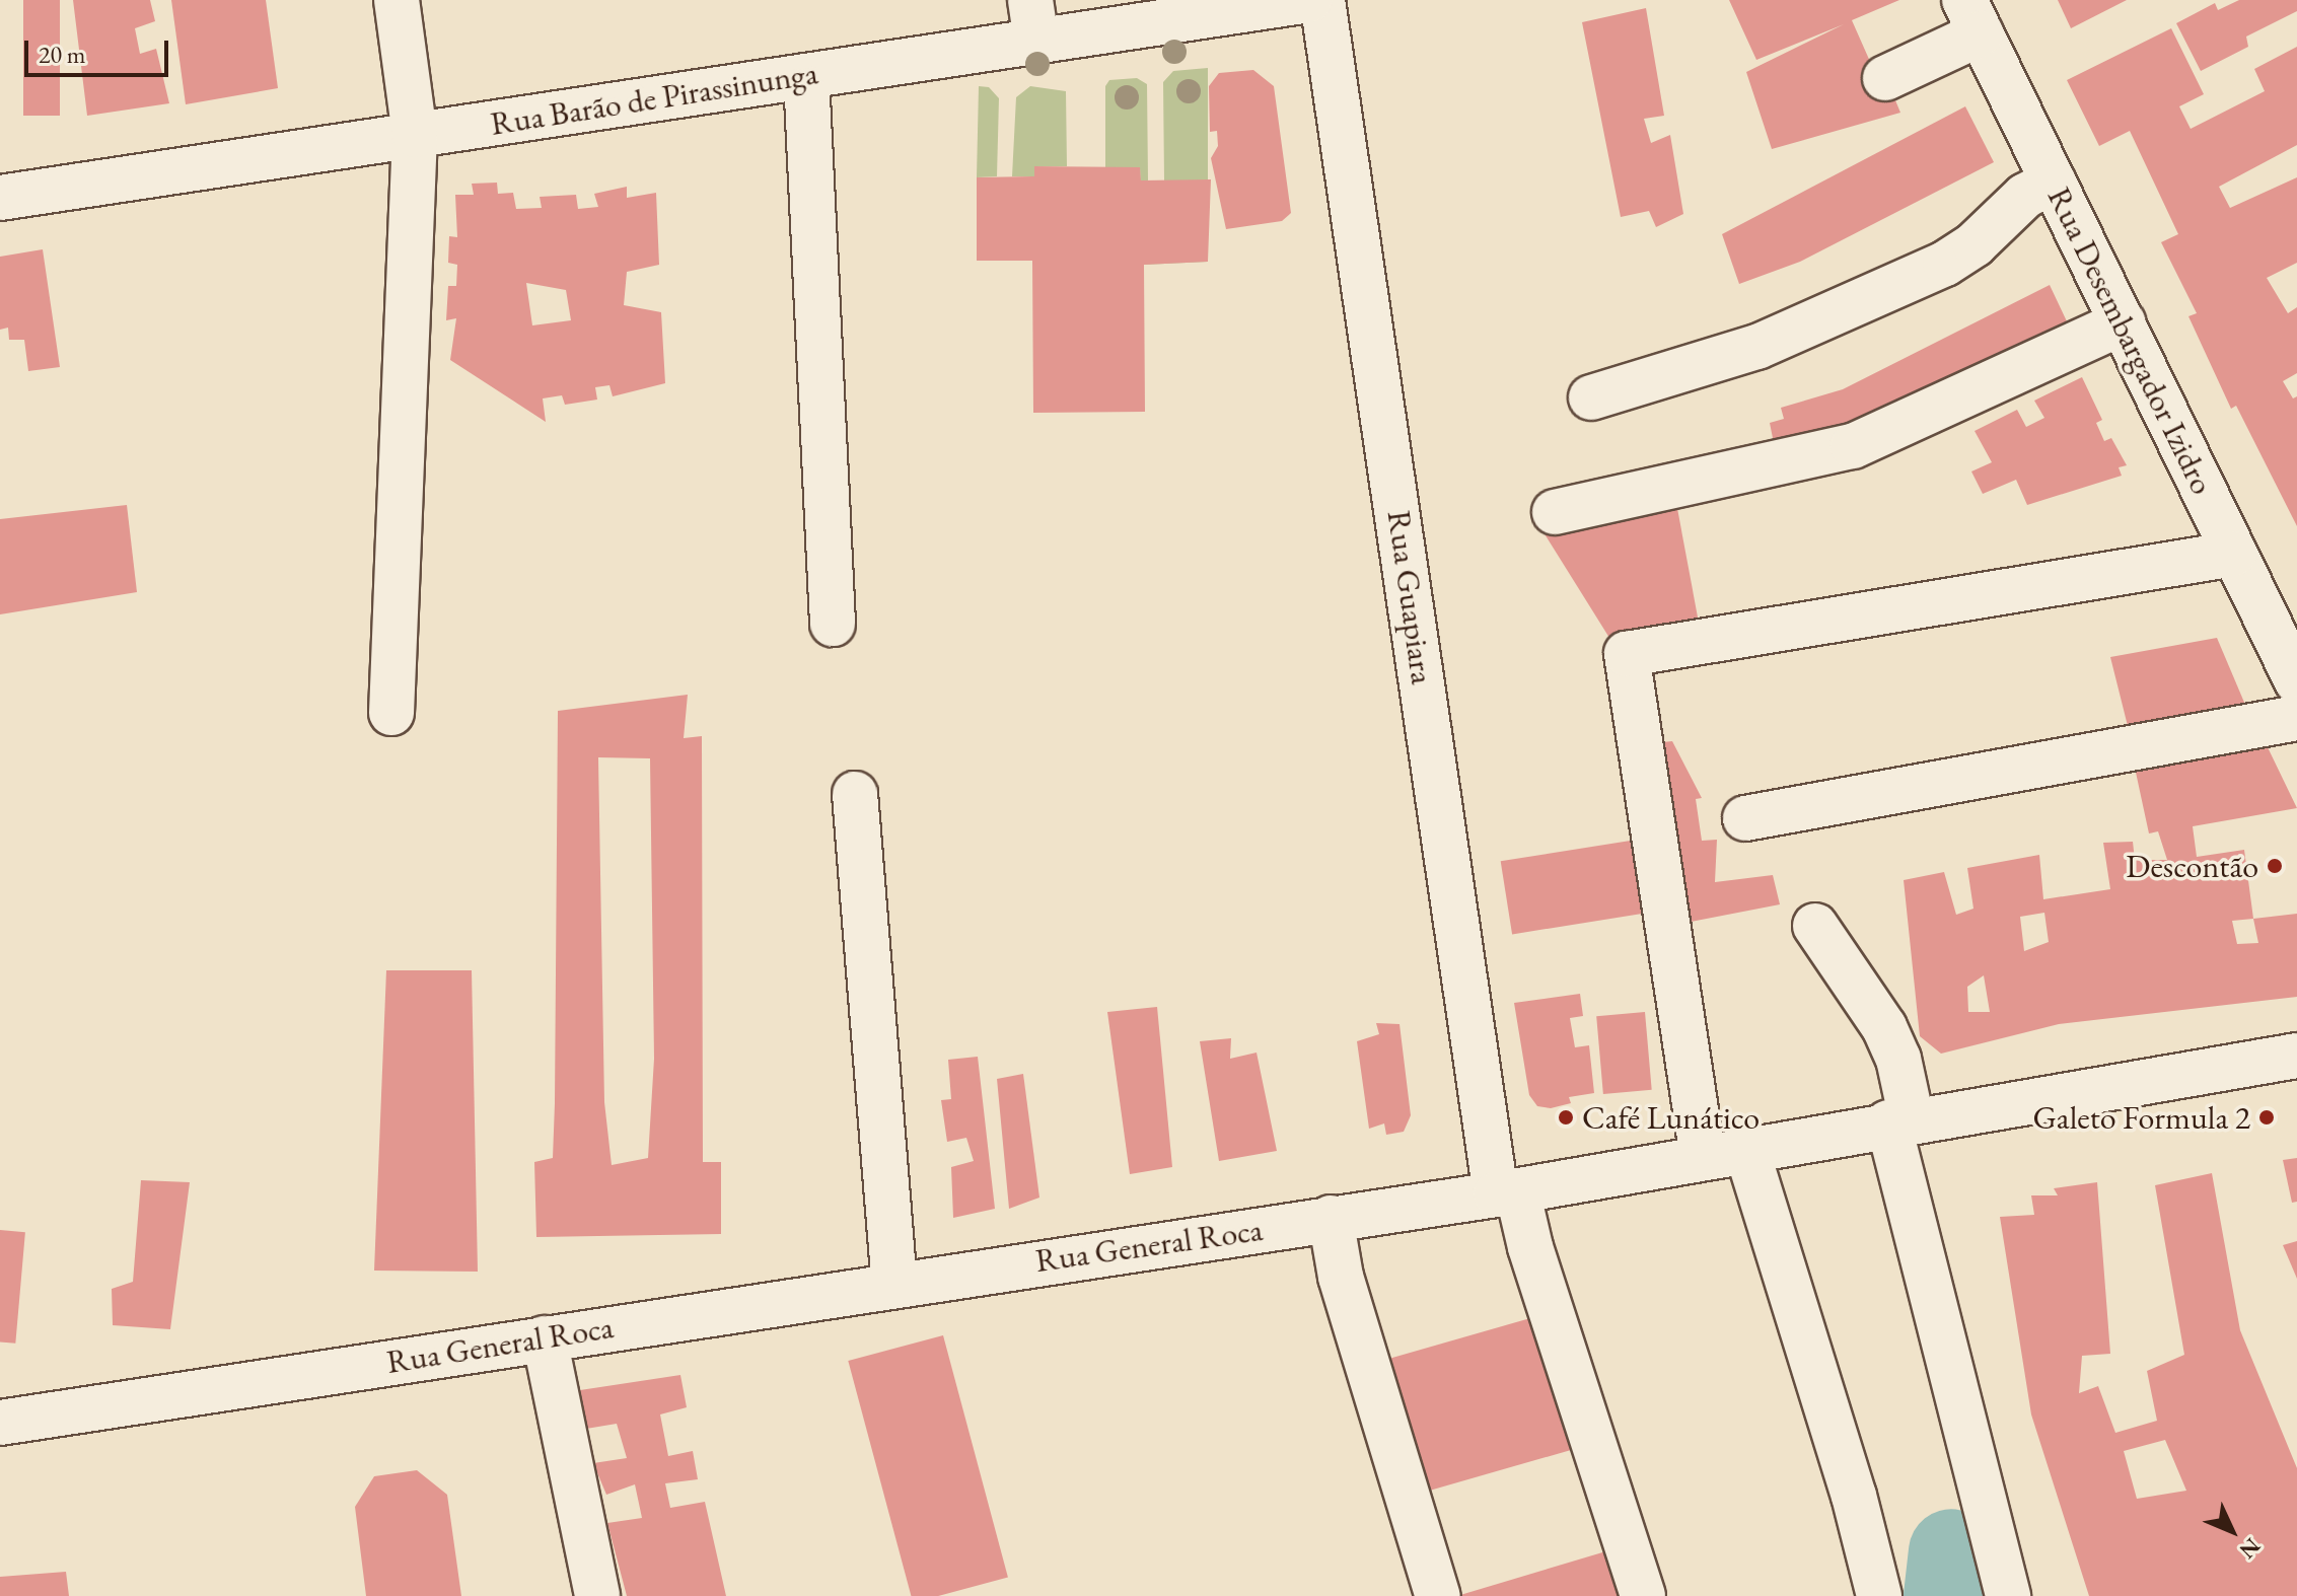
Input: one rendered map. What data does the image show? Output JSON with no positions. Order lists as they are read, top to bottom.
{
  "streets": {
    "street": [
      "Rua Barão de Pirassinunga",
      "Rua Desembargador Izidro",
      "Rua Guapiara",
      "Rua General Roca"
    ]
  },
  "crossings": [
    ["Rua Guapiara", "Rua General Roca"]
  ],
  "places": ["Descontão", "Café Lunático", "Galeto Formula 2"],
  "scale_bar": "20 m",
  "north": "bottom right"
}
